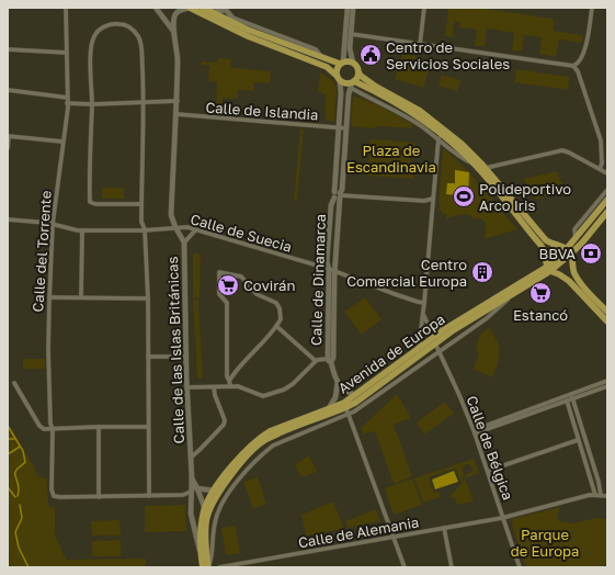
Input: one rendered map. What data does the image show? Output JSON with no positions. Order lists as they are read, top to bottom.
{
  "streets": {
    "main road": ["Avenida de Europa"],
    "street": [
      "Calle de Islandia",
      "Calle de Suecia",
      "Calle del Torrente",
      "Calle de Dinamarca",
      "Calle de las Islas Británicas",
      "Calle de Bélgica",
      "Calle de Alemania"
    ]
  },
  "crossings": [
    ["Calle de Islandia", "Calle de Dinamarca"],
    ["Calle de Islandia", "Calle de las Islas Británicas"],
    ["Calle de Suecia", "Calle del Torrente"],
    ["Calle de Suecia", "Calle de Dinamarca"],
    ["Calle de Suecia", "Calle de las Islas Británicas"],
    ["Calle de las Islas Británicas", "Avenida de Europa"],
    ["Avenida de Europa", "Calle de Bélgica"],
    ["Calle de Bélgica", "Calle de Alemania"]
  ],
  "parks": ["Plaza de Escandinavia", "Parque de Europa"],
  "places": {
    "public building": ["Centro de Servicios Sociales"],
    "sports": ["Polideportivo Arco Iris"],
    "bank": ["BBVA"],
    "building": ["Centro Comercial Europa"],
    "supermarket": ["Covirán", "Estancó"]
  }
}
